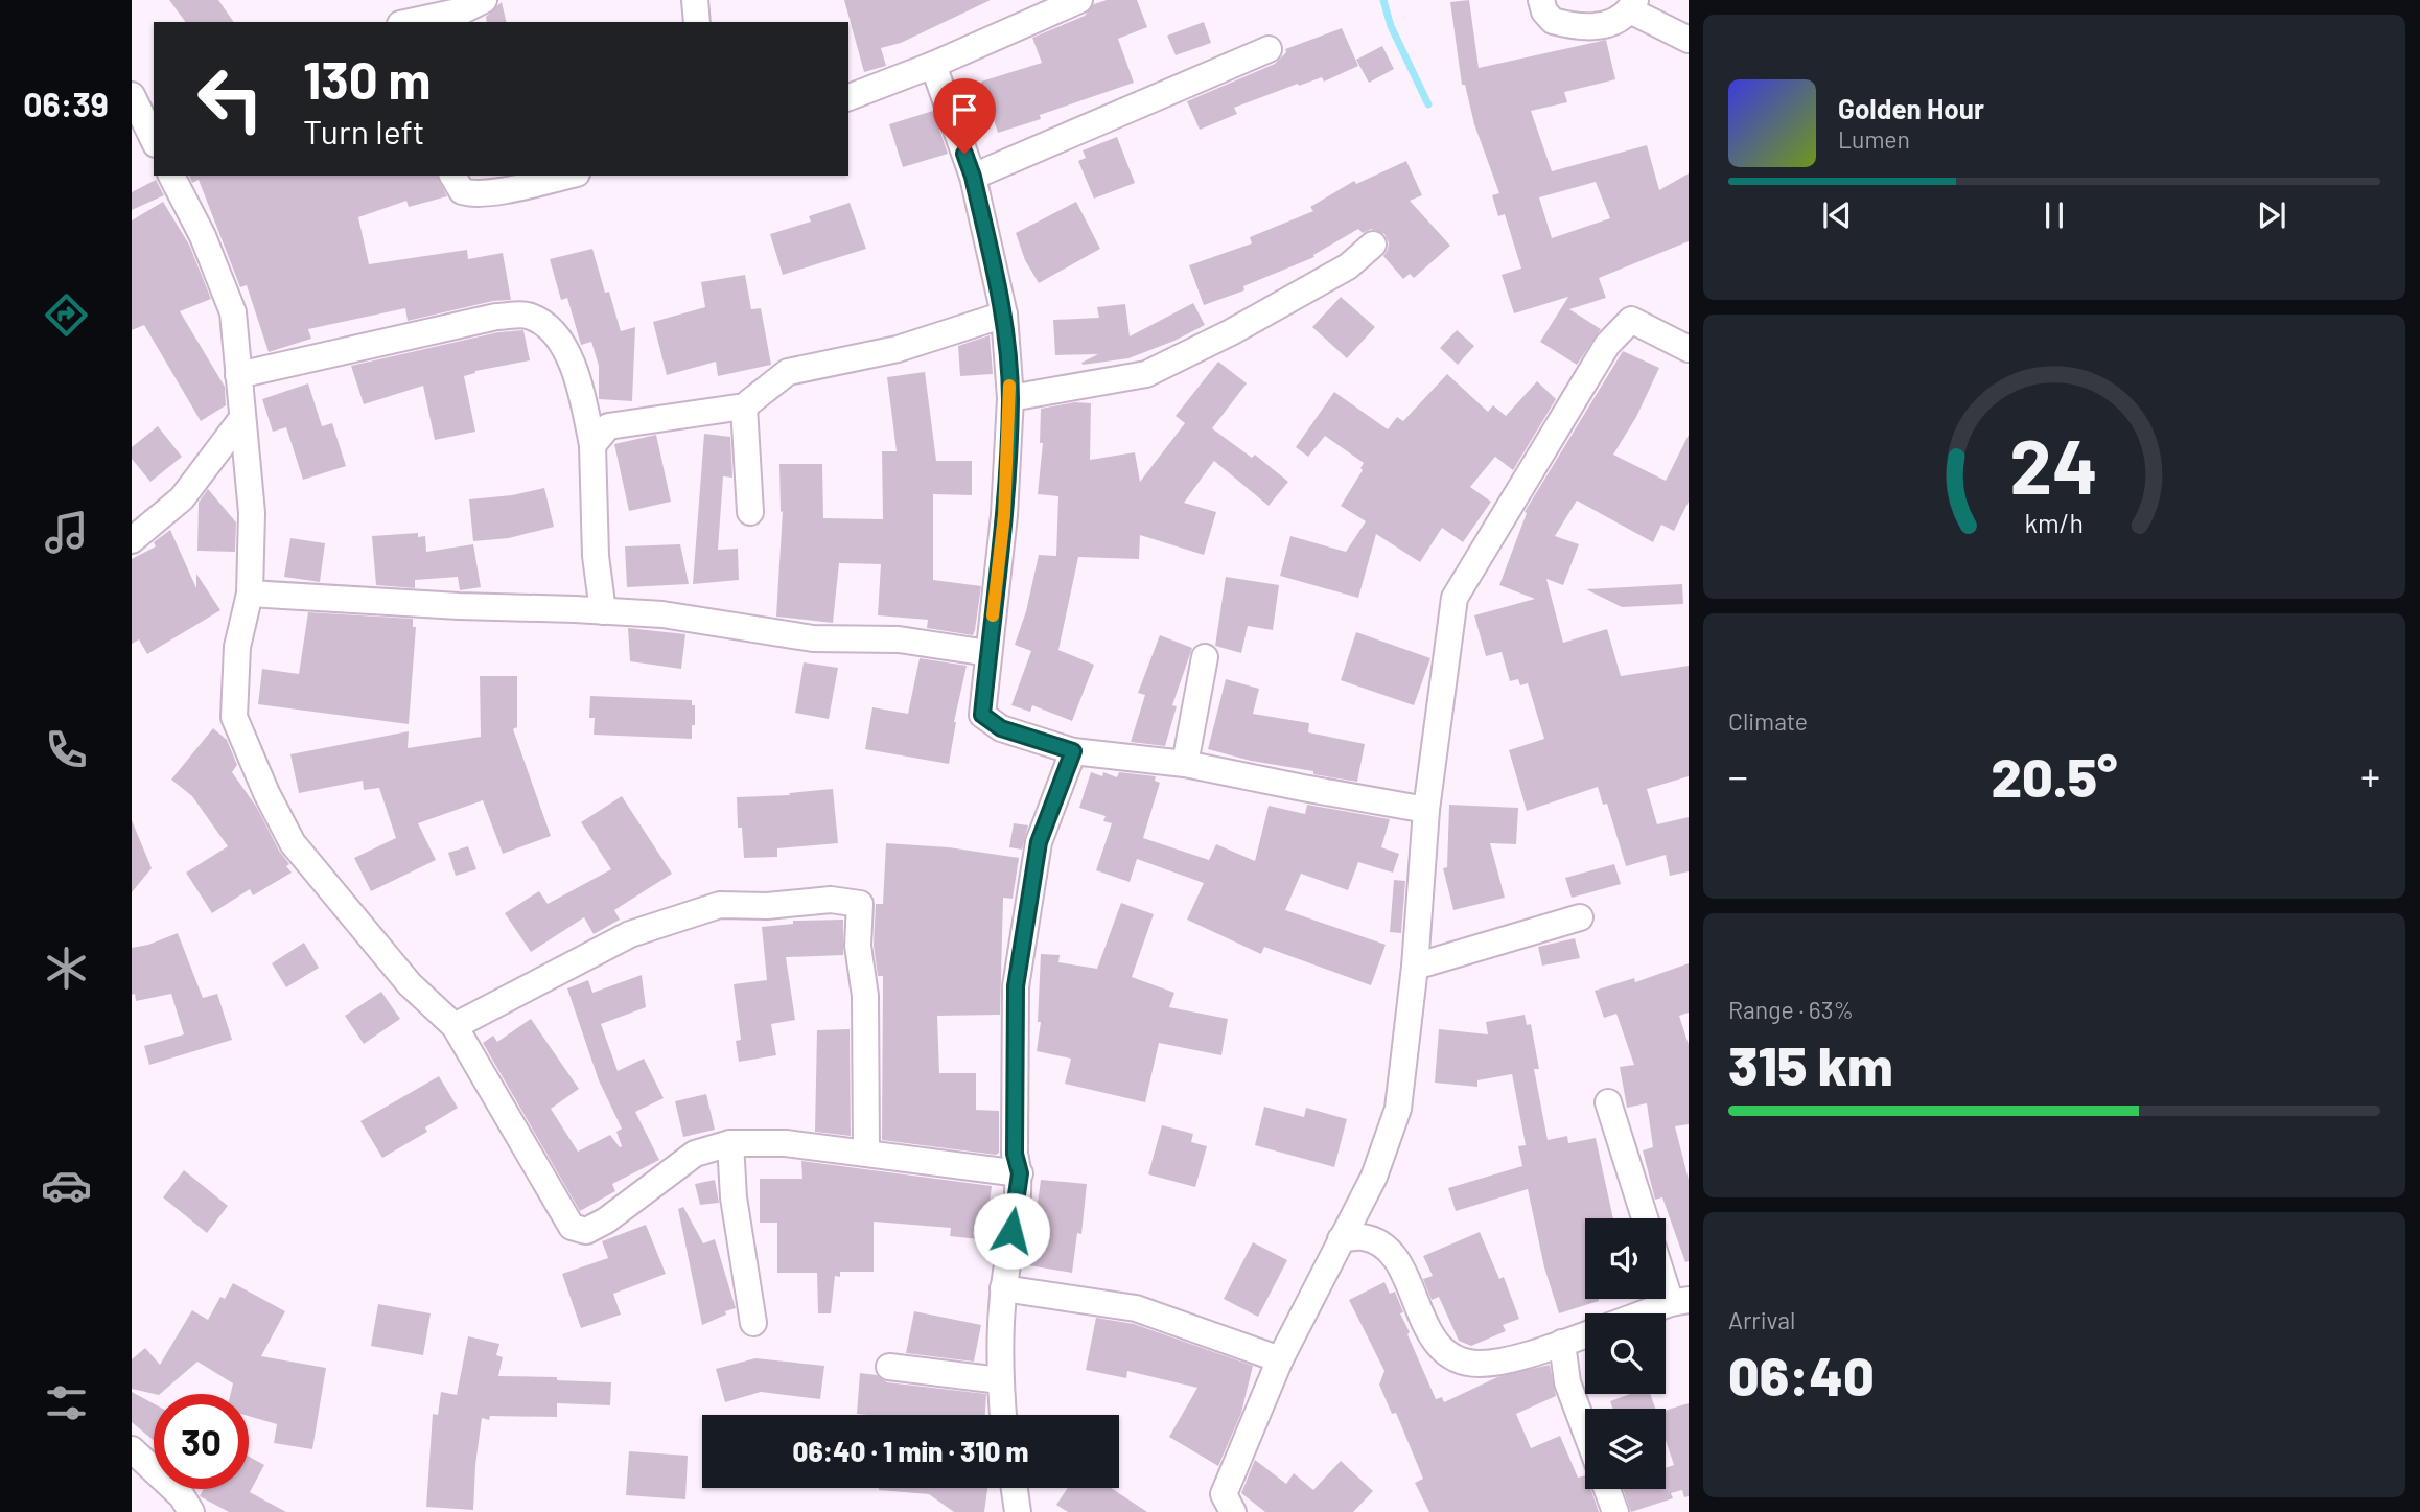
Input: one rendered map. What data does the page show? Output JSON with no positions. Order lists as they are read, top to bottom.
{
  "page": {
    "tabs": "06:39",
    "turn": ["130 m", "Turn left"],
    "song": ["Golden Hour", "Lumen"],
    "tile": [
      "Climate",
      ["Range · 63%", "315 km"],
      ["Arrival", "06:40"]
    ],
    "heat": ["−", "20.5°", "+"],
    "limit": "30",
    "trip": "06:40 · 1 min · 310 m",
    "gauge": ["24", "km/h"]
  }
}
